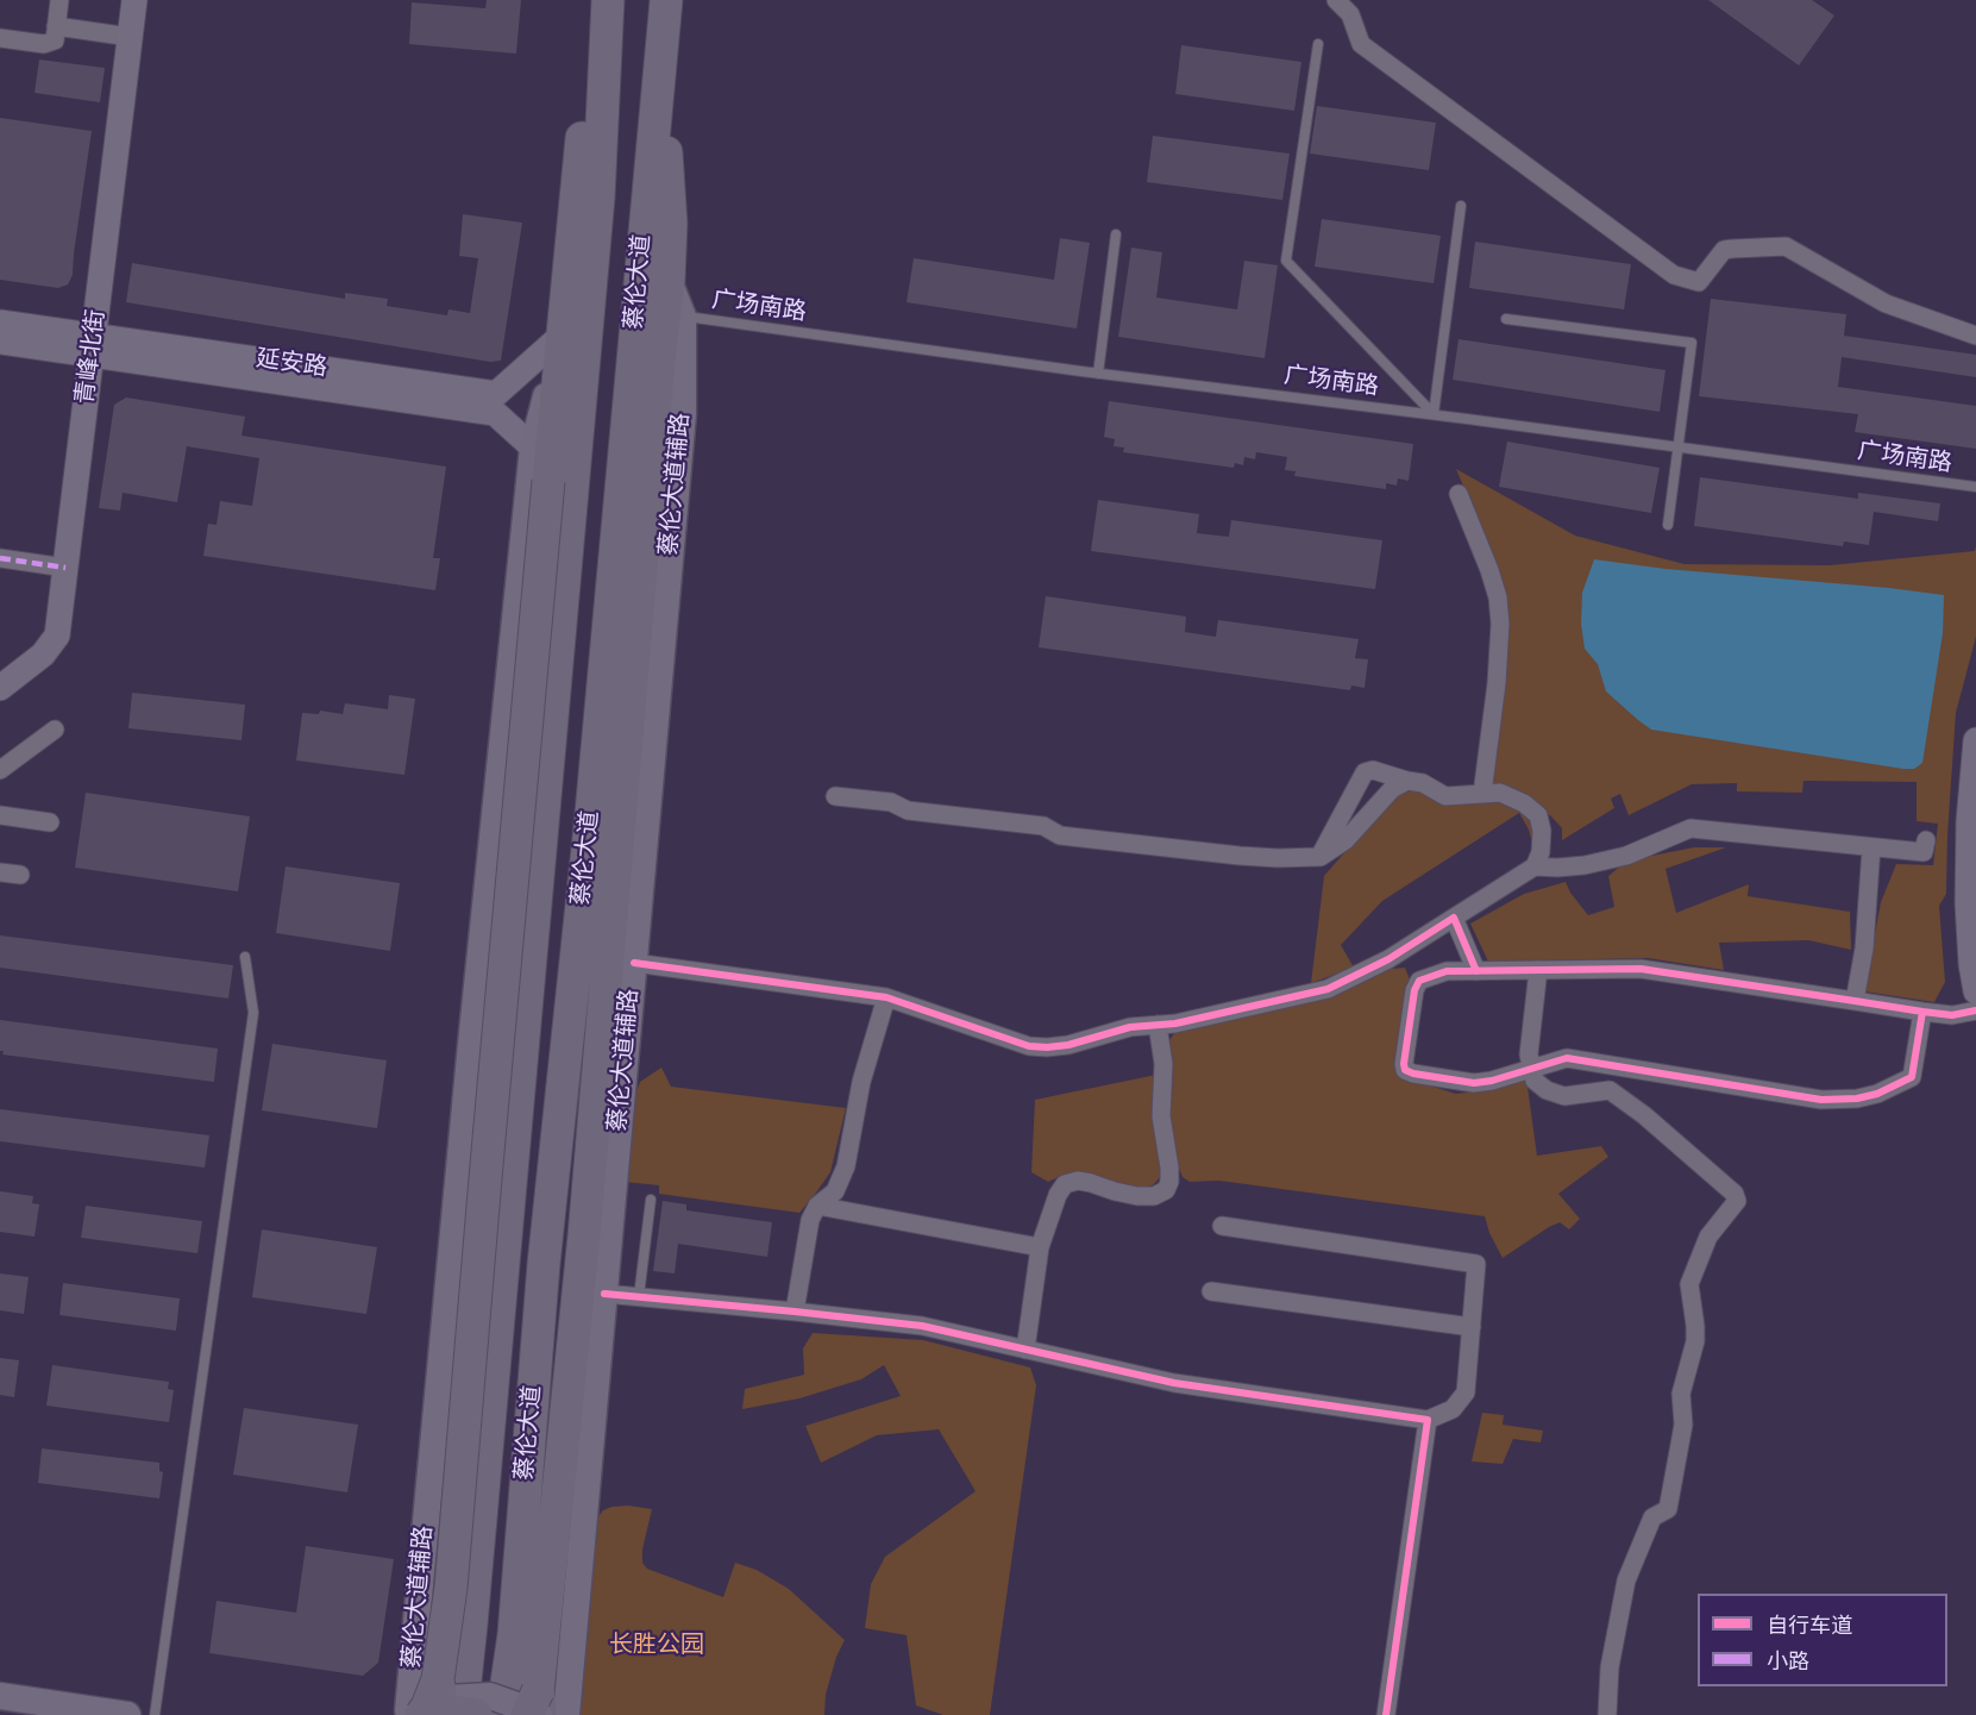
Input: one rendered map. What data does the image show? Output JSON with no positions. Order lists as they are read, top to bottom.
{
  "streets": {
    "highway": ["蔡伦大道"],
    "main road": ["青峰北街", "延安路", "蔡伦大道辅路"],
    "lane": ["广场南路"]
  },
  "crossings": [
    ["广场南路", "蔡伦大道辅路"],
    ["青峰北街", "延安路"],
    ["延安路", "蔡伦大道辅路"]
  ],
  "parks": ["长胜公园"],
  "legend": ["自行车道", "小路"]
}
